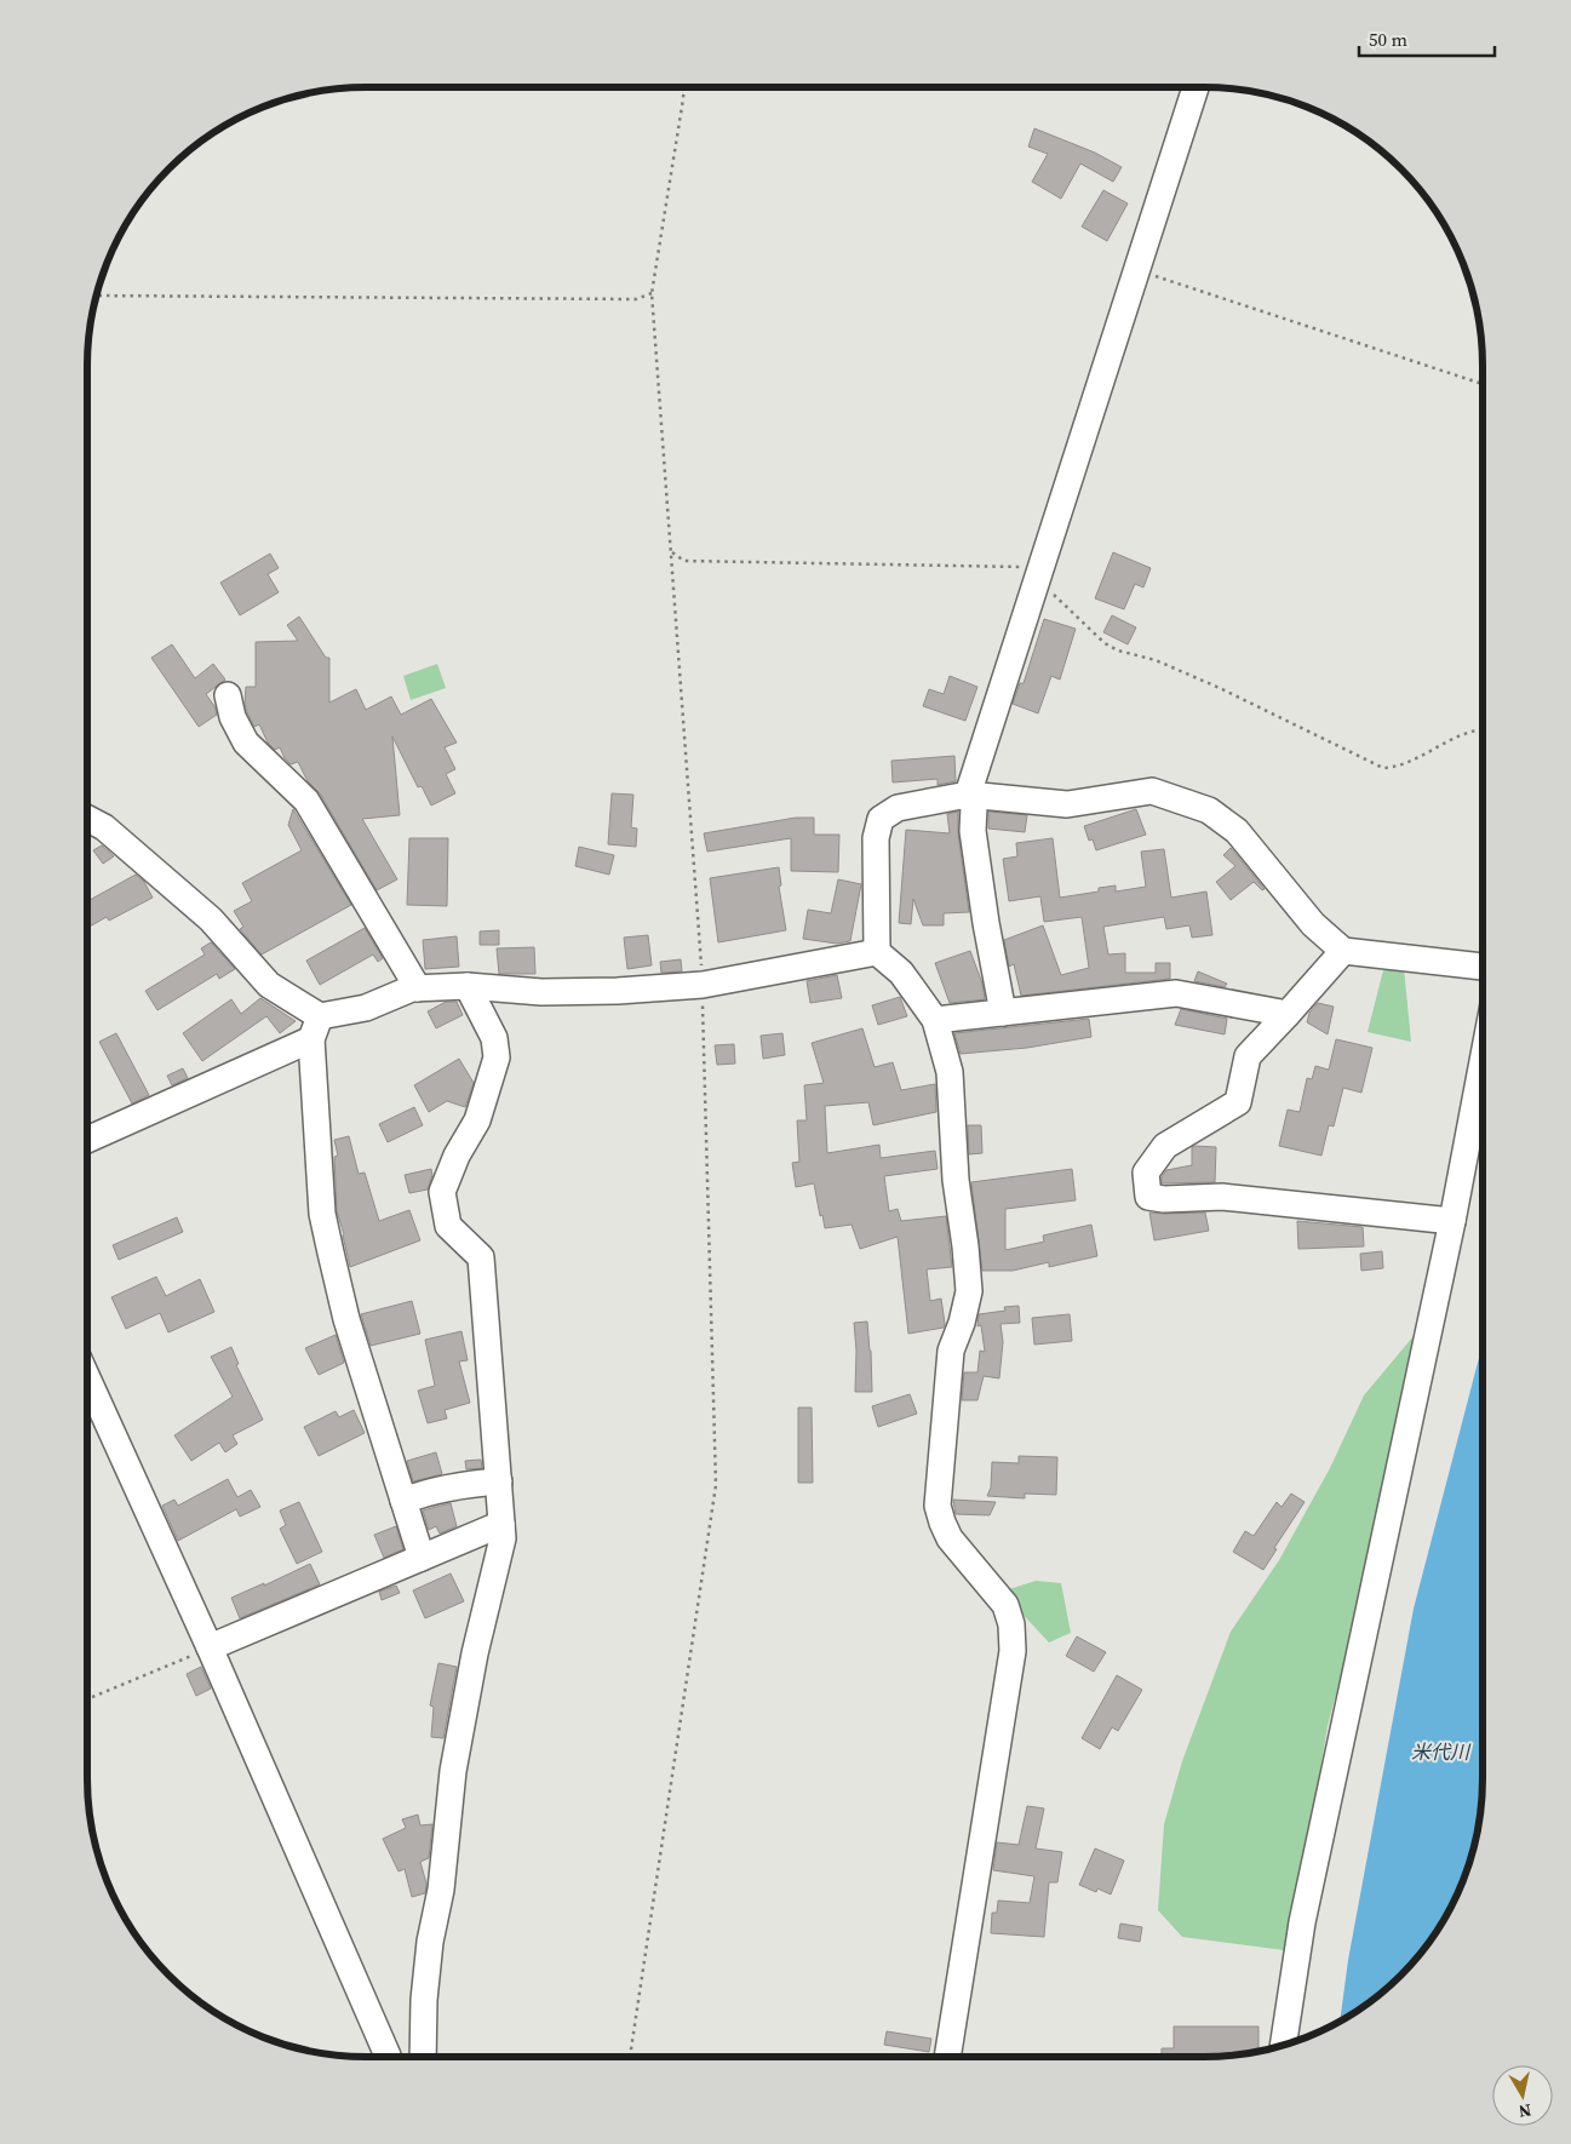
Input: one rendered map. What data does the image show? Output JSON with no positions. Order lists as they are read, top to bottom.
{
  "water": ["米代川"],
  "scale_bar": "50 m",
  "north": "bottom"
}
